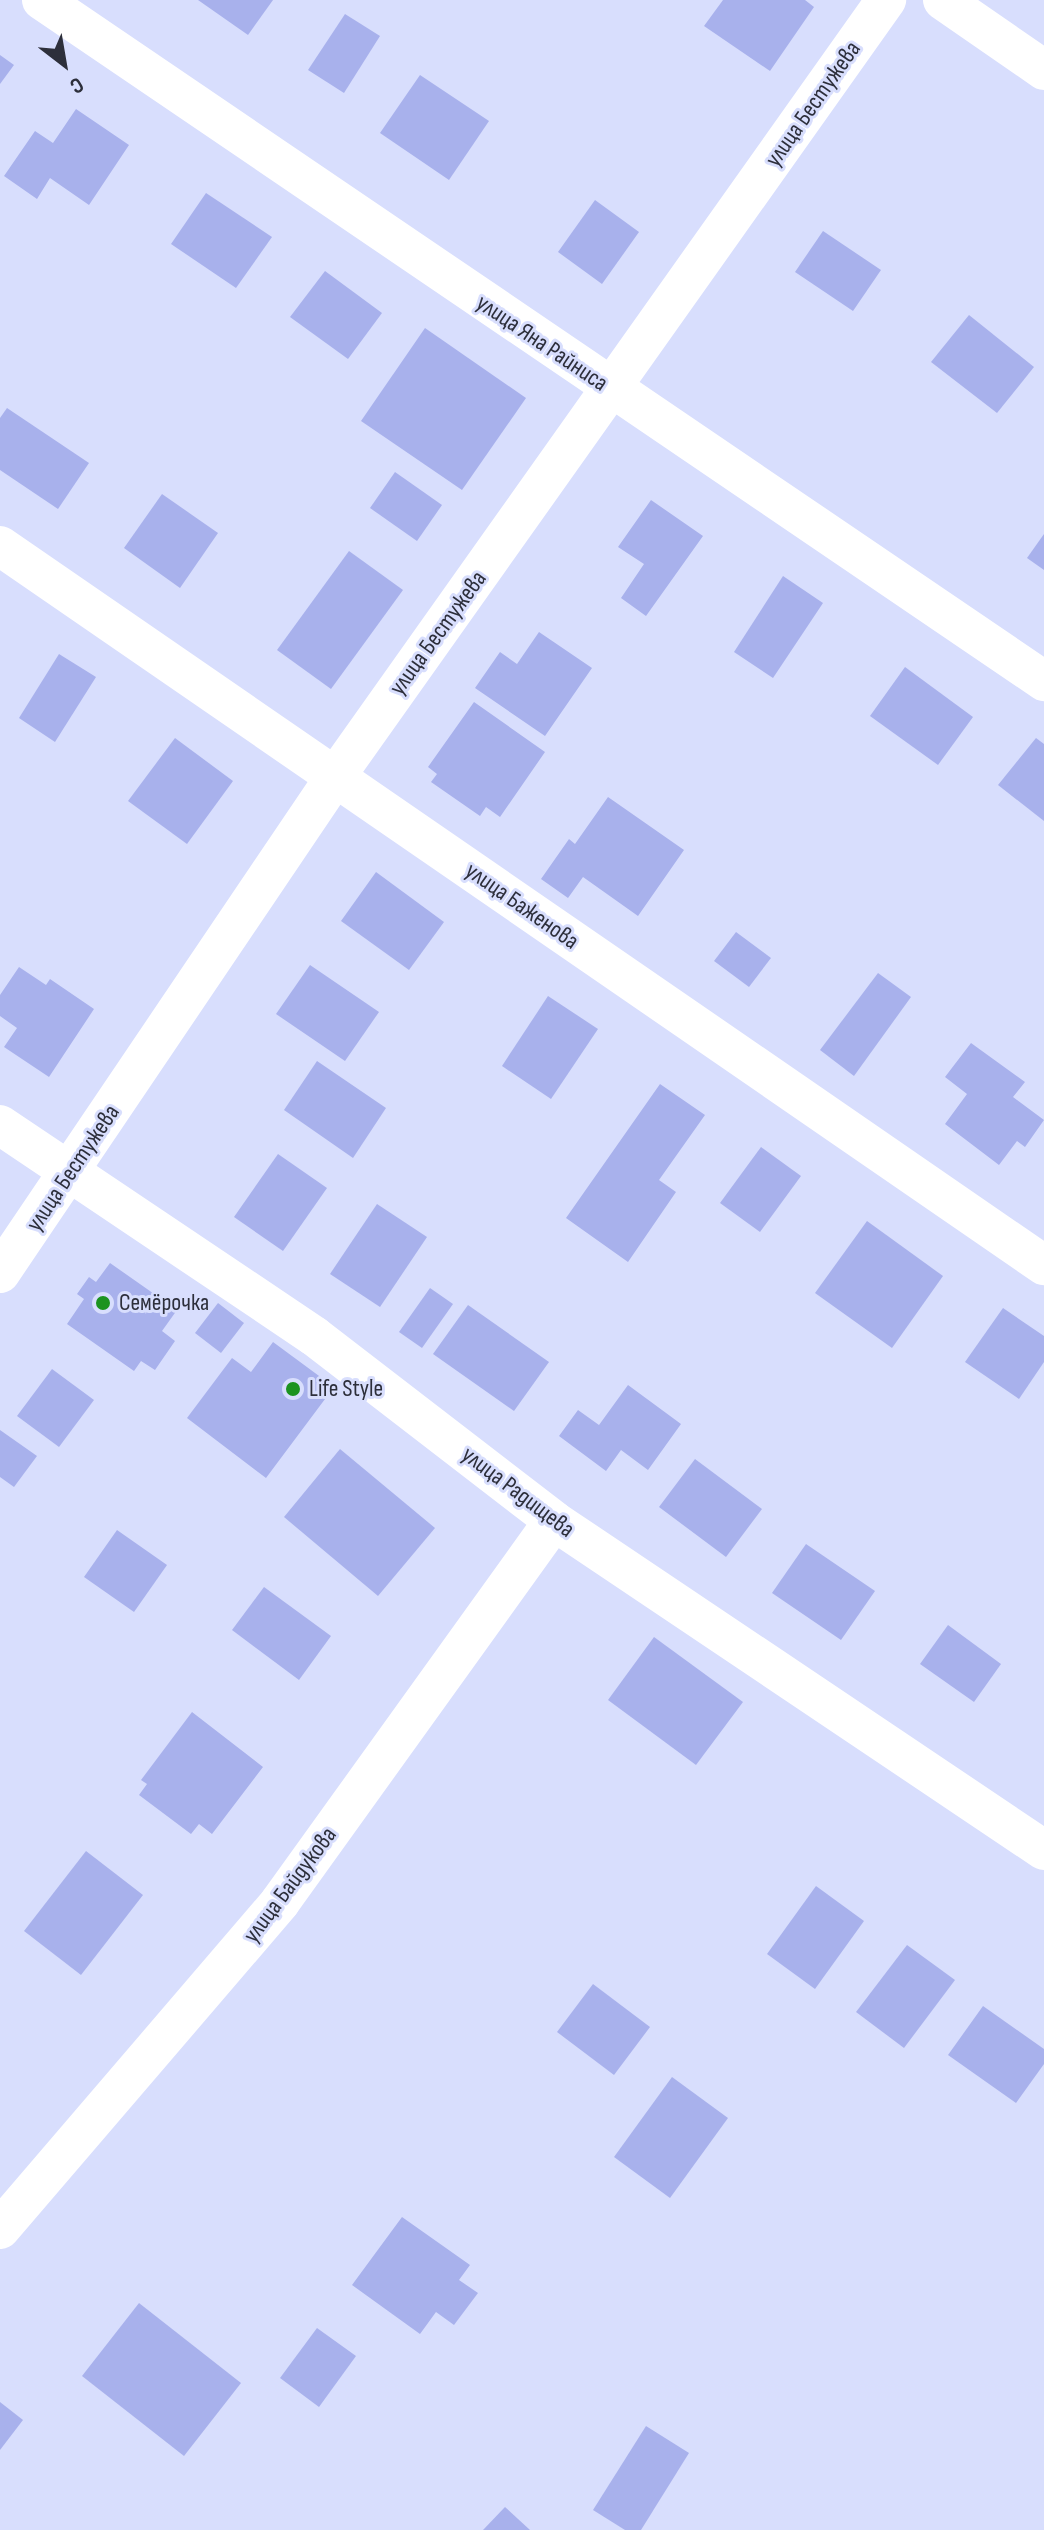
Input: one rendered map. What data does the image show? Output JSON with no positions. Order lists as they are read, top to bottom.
{
  "streets": {
    "street": [
      "улица Бестужева",
      "улица Яна Райниса",
      "улица Баженова",
      "улица Радищева",
      "улица Байдукова"
    ]
  },
  "crossings": [
    ["улица Бестужева", "улица Яна Райниса"],
    ["улица Бестужева", "улица Баженова"],
    ["улица Бестужева", "улица Радищева"],
    ["улица Радищева", "улица Байдукова"]
  ],
  "places": ["Семёрочка", "Life Style"],
  "north": "bottom right"
}
